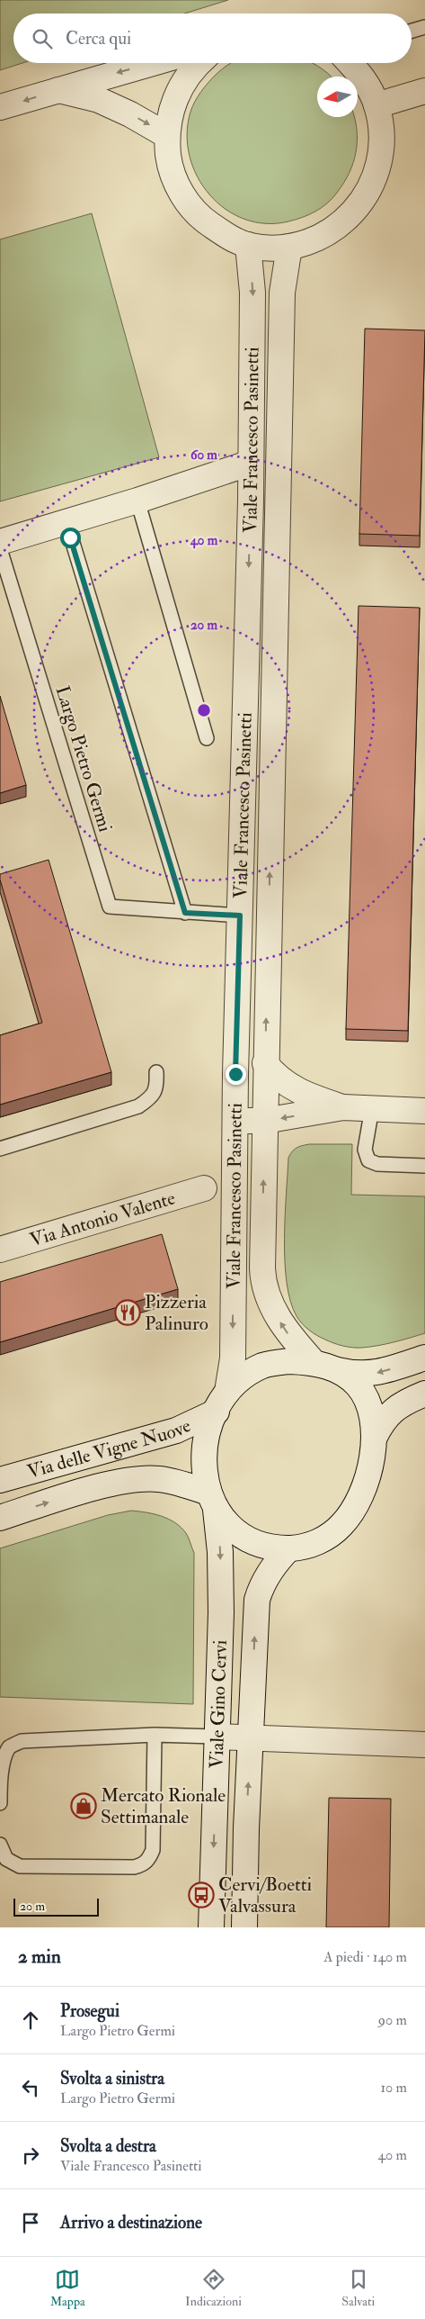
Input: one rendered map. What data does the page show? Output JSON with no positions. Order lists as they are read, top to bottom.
{
  "streets": {
    "street": [
      "Viale Francesco Pasinetti",
      "Via Antonio Valente",
      "Via delle Vigne Nuove",
      "Viale Gino Cervi"
    ],
    "lane": ["Largo Pietro Germi"]
  },
  "crossings": [
    ["Viale Francesco Pasinetti", "Largo Pietro Germi"],
    ["Viale Francesco Pasinetti", "Via delle Vigne Nuove"],
    ["Viale Francesco Pasinetti", "Viale Gino Cervi"],
    ["Via delle Vigne Nuove", "Viale Gino Cervi"]
  ],
  "places": {
    "restaurant": ["Pizzeria Palinuro"],
    "shop": ["Mercato Rionale Settimanale"],
    "bus stop": ["Cervi/Boetti Valvassura"]
  },
  "scale_bar": "20 m",
  "north": "left",
  "page": {
    "search": "Cerca qui",
    "scale": "20 m",
    "heading": ["2 min", "A piedi · 140 m"],
    "list": [
      ["Prosegui", "Largo Pietro Germi", "90 m"],
      ["Svolta a sinistra", "Largo Pietro Germi", "10 m"],
      ["Svolta a destra", "Viale Francesco Pasinetti", "40 m"],
      "Arrivo a destinazione"
    ],
    "nav": ["Mappa", "Indicazioni", "Salvati"]
  },
  "rings": ["60 m", "40 m", "20 m"]
}
